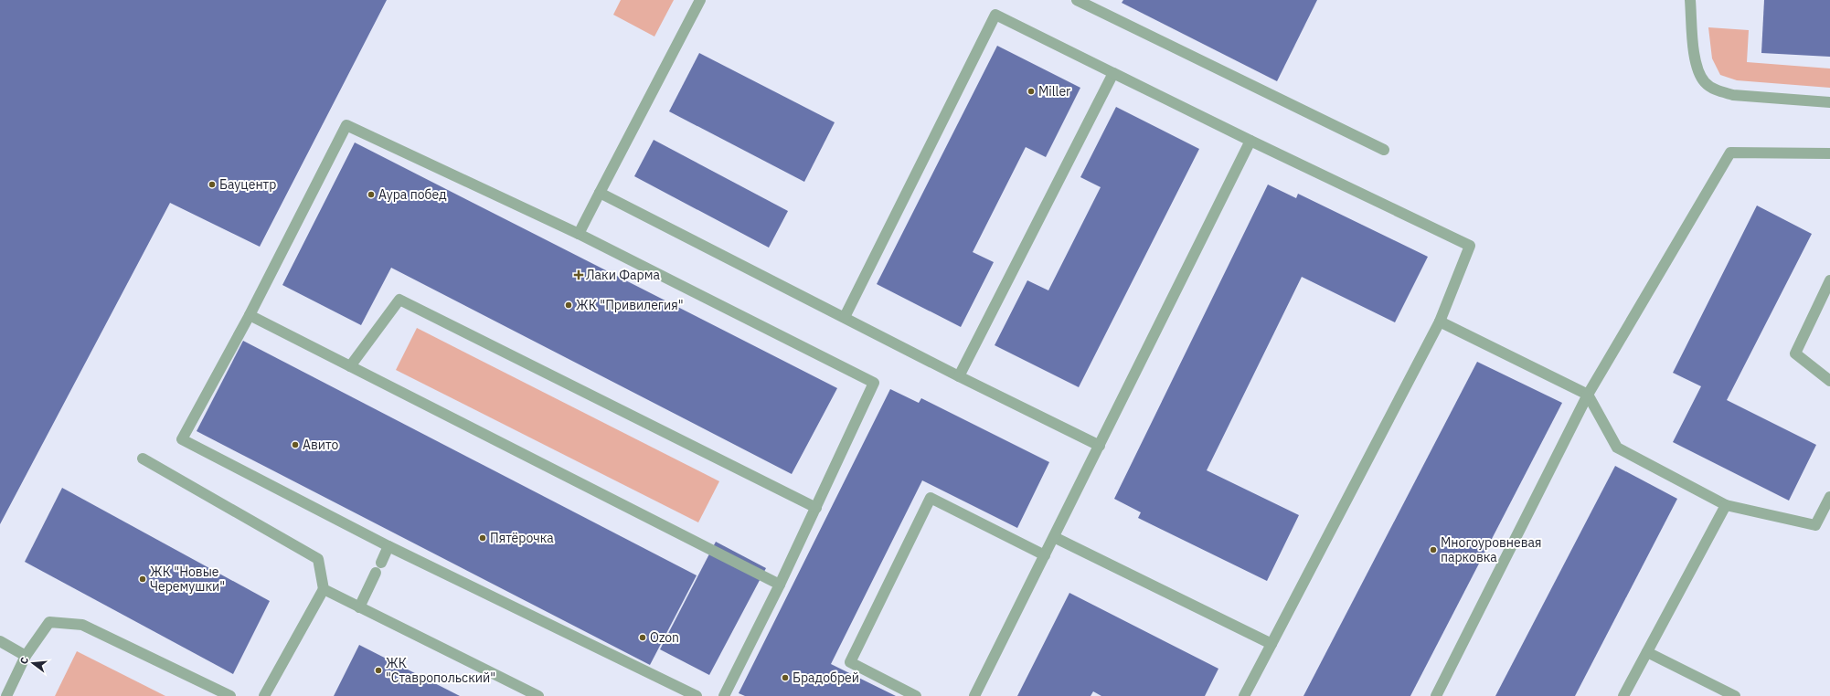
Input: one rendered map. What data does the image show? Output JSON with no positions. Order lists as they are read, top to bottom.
{
  "places": {
    "other": [
      "Miller",
      "Бауцентр",
      "Аура побед",
      "ЖК \"Привилегия\"",
      "Авито",
      "Пятёрочка",
      "Многоуровневая парковка",
      "ЖК \"Новые Черемушки\"",
      "Ozon",
      "ЖК \"Ставропольский\"",
      "Брадобрей"
    ],
    "health": ["Лаки Фарма"]
  },
  "north": "left"
}
